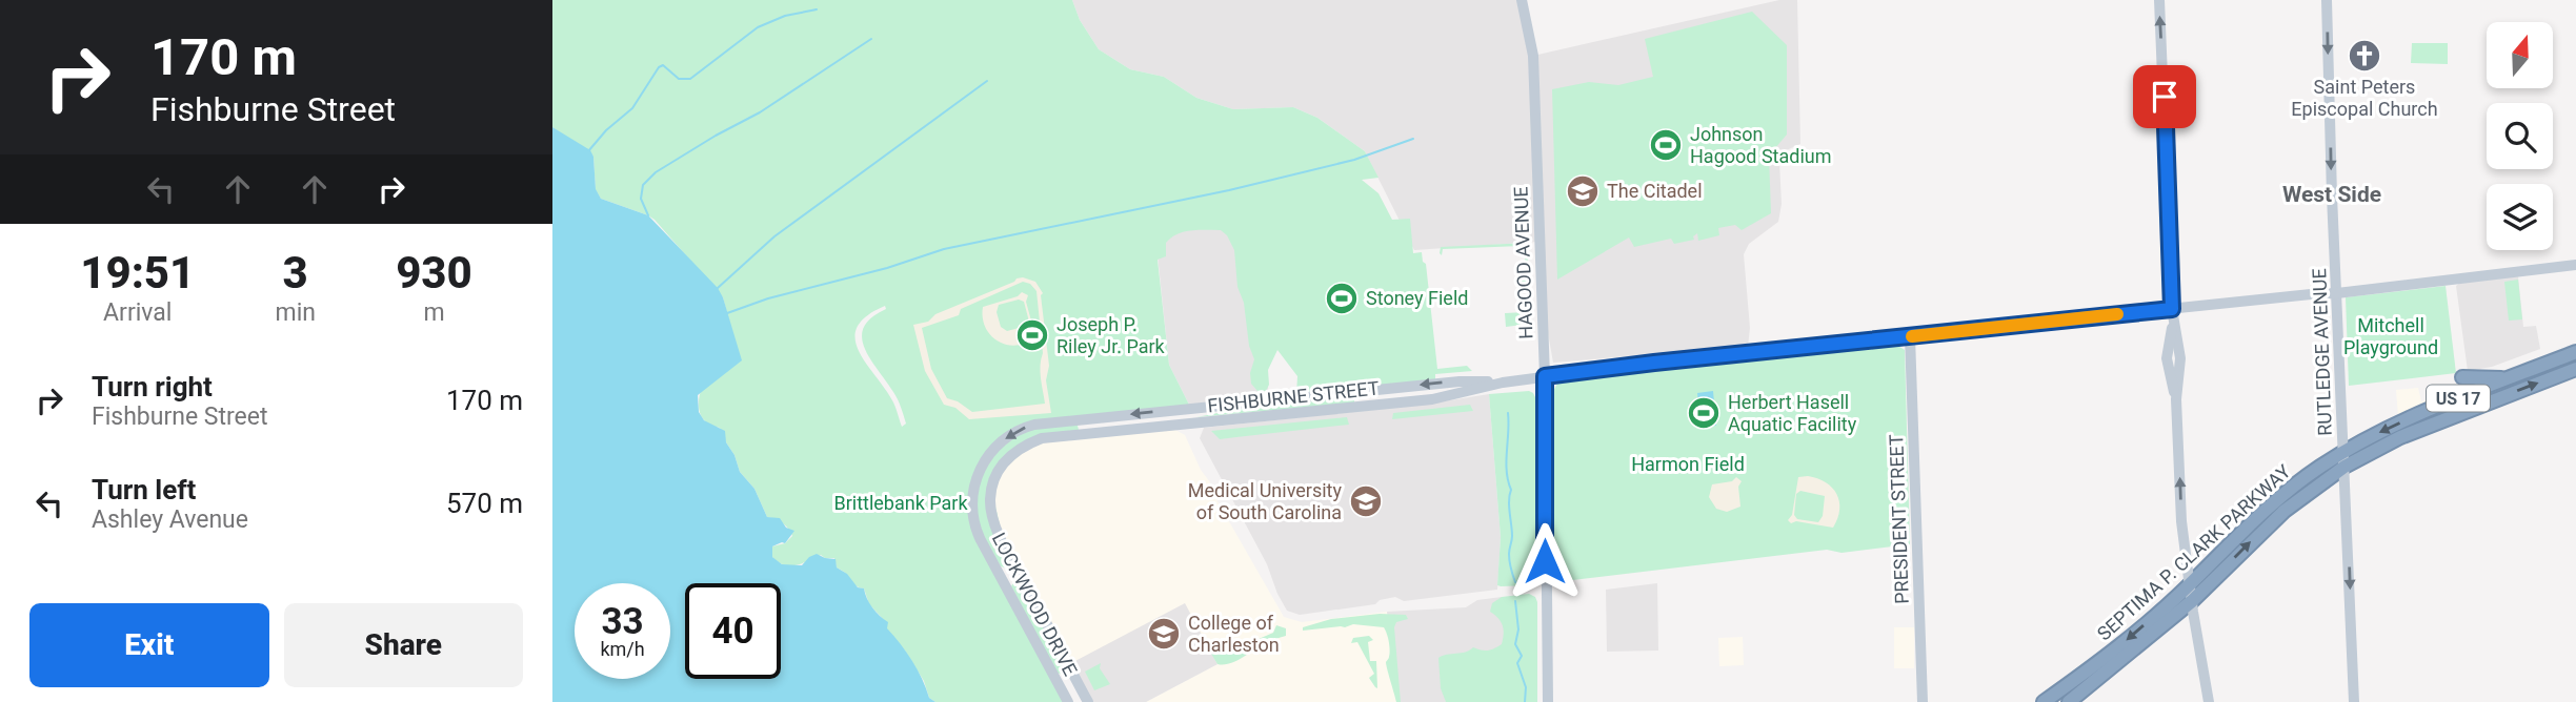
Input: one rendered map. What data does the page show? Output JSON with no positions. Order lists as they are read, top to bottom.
{
  "streets": {
    "highway": ["US 17", "SEPTIMA P. CLARK PARKWAY"],
    "street": [
      "HAGOOD AVENUE",
      "RUTLEDGE AVENUE",
      "FISHBURNE STREET",
      "PRESIDENT STREET",
      "LOCKWOOD DRIVE"
    ]
  },
  "crossings": [
    ["HAGOOD AVENUE", "FISHBURNE STREET"],
    ["RUTLEDGE AVENUE", "FISHBURNE STREET"],
    ["RUTLEDGE AVENUE", "SEPTIMA P. CLARK PARKWAY"],
    ["FISHBURNE STREET", "PRESIDENT STREET"],
    ["FISHBURNE STREET", "LOCKWOOD DRIVE"]
  ],
  "one_way": ["RUTLEDGE AVENUE"],
  "districts": ["West Side"],
  "parks": ["Mitchell Playground", "Harmon Field", "Brittlebank Park"],
  "places": {
    "church": ["Saint Peters Episcopal Church"],
    "sports": [
      "Johnson Hagood Stadium",
      "Stoney Field",
      "Joseph P. Riley Jr. Park",
      "Herbert Hasell Aquatic Facility"
    ],
    "school or university": ["The Citadel", "Medical University of South Carolina", "College of Charleston"]
  },
  "north": "top",
  "page": {
    "turn": ["170 m", "Fishburne Street"],
    "eta": [
      "19:51",
      "Arrival",
      "3",
      "min",
      "930",
      "m"
    ],
    "list": [
      {
        "name": "Turn right",
        "note": "Fishburne Street",
        "value": "170 m"
      },
      {
        "name": "Turn left",
        "note": "Ashley Avenue",
        "value": "570 m"
      }
    ],
    "speed": "33 km/h",
    "limit": "40",
    "buttons": ["Exit", "Share"]
  }
}
